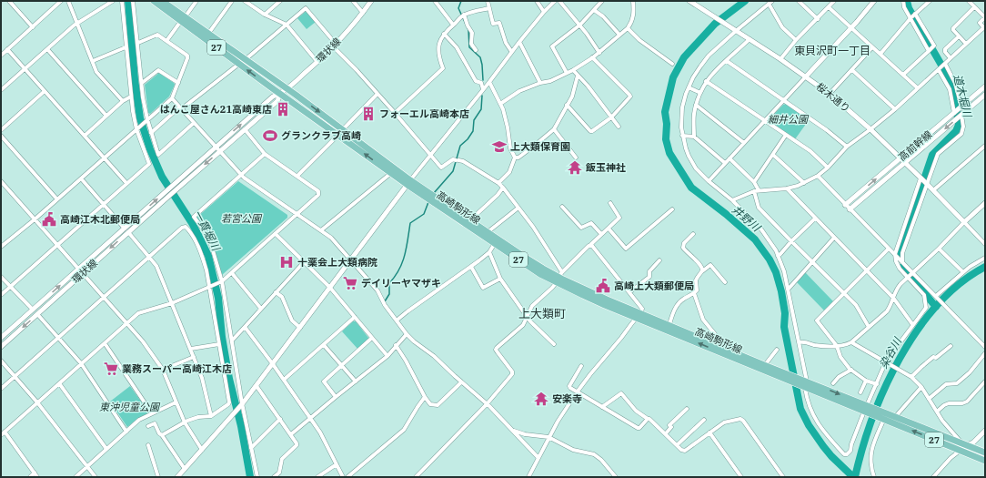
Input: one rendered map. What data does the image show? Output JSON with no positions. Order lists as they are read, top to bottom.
{
  "streets": {
    "main road": ["27", "高崎駒形線"],
    "street": ["環状線", "桜木通り", "高前幹線"]
  },
  "crossings": [
    ["27", "高崎駒形線"],
    ["環状線", "高崎駒形線"],
    ["桜木通り", "高前幹線"]
  ],
  "districts": ["東貝沢町一丁目", "上大類町"],
  "water": [
    "道木堀川",
    "井野川",
    "一貫堀川",
    "染谷川"
  ],
  "parks": ["細井公園", "若宮公園", "東沖児童公園"],
  "places": {
    "building": ["はんこ屋さん21高崎東店", "フォーエル高崎本店"],
    "sports": ["グランクラブ高崎"],
    "school or university": ["上大類保育園"],
    "temple": ["飯玉神社", "安楽寺"],
    "public building": ["高崎江木北郵便局", "高崎上大類郵便局"],
    "hospital": ["十薬会上大類病院"],
    "supermarket": ["デイリーヤマザキ", "業務スーパー高崎江木店"]
  }
}
